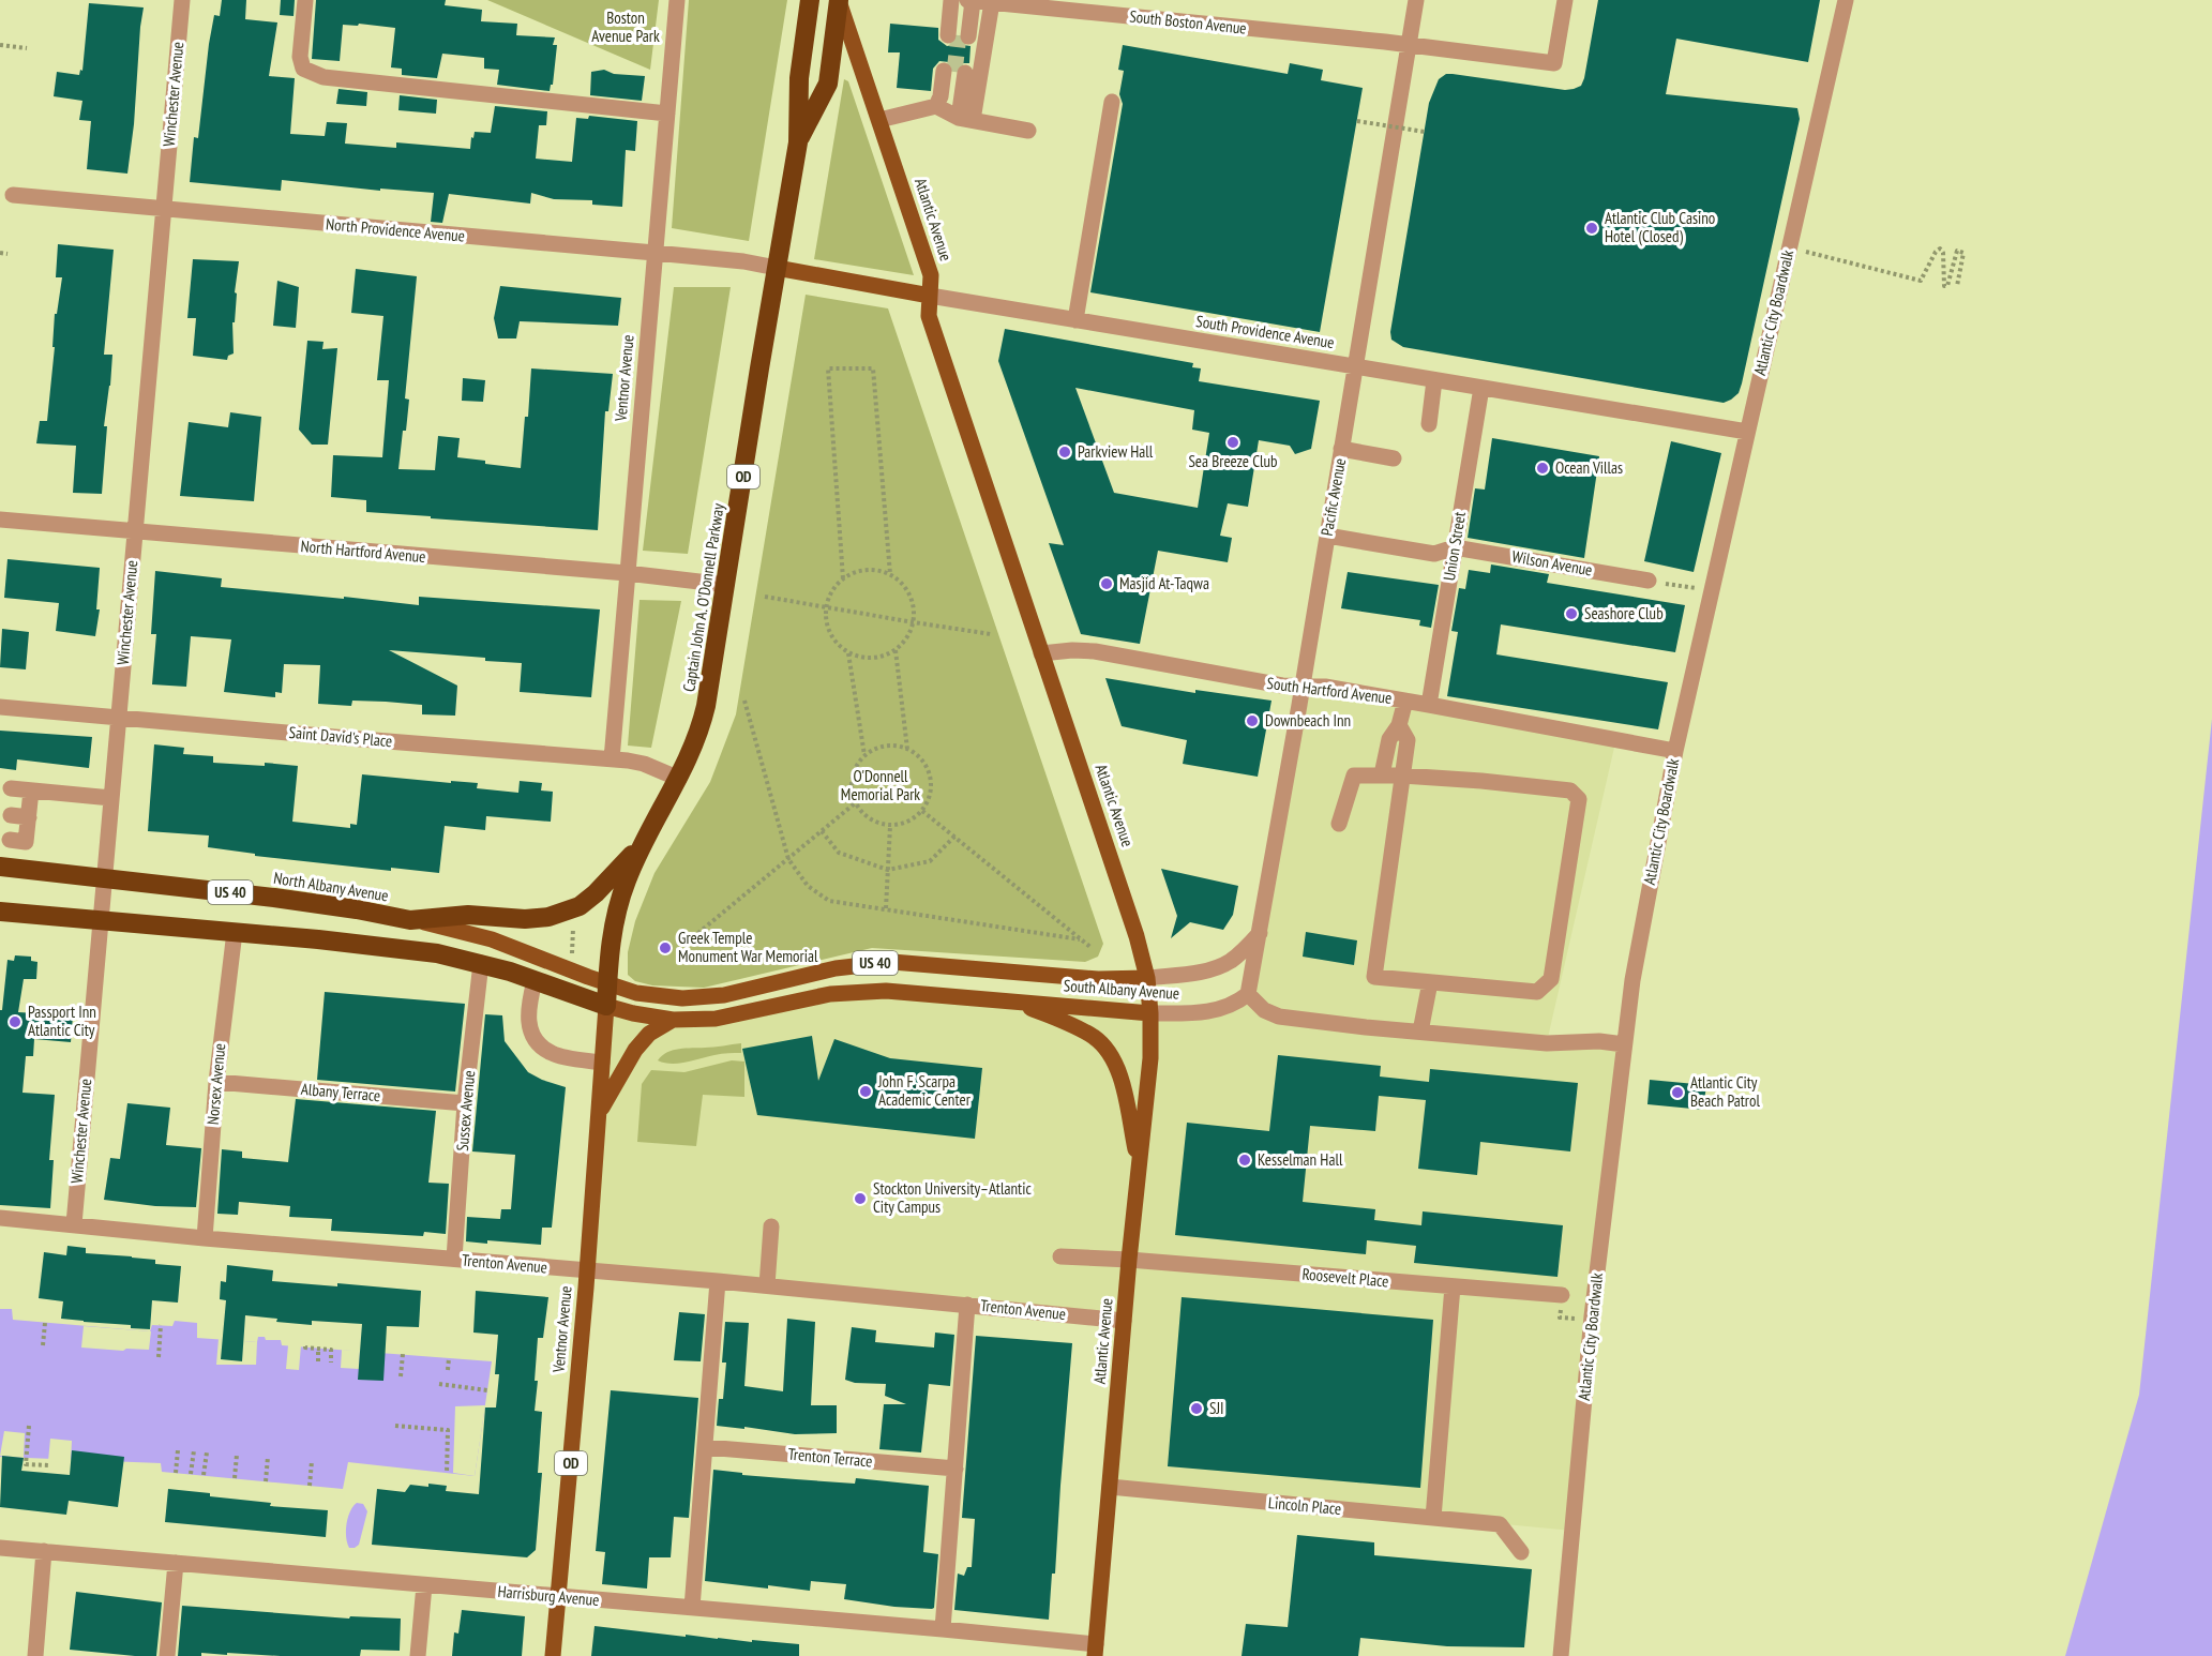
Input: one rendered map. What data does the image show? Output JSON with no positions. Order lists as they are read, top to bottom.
{
  "streets": {
    "highway": [
      "OD",
      "Captain John A. O'Donnell Parkway",
      "North Albany Avenue",
      "US 40"
    ],
    "main road": [
      "Atlantic Avenue",
      "South Providence Avenue",
      "Ventnor Avenue",
      "South Albany Avenue"
    ],
    "street": [
      "South Boston Avenue",
      "Winchester Avenue",
      "North Providence Avenue",
      "Atlantic City Boardwalk",
      "Pacific Avenue",
      "Union Street",
      "North Hartford Avenue",
      "Wilson Avenue",
      "South Hartford Avenue",
      "Saint David's Place",
      "Norsex Avenue",
      "Albany Terrace",
      "Sussex Avenue",
      "Trenton Avenue",
      "Roosevelt Place",
      "Trenton Terrace",
      "Lincoln Place",
      "Harrisburg Avenue"
    ]
  },
  "crossings": [
    ["South Boston Avenue", "Pacific Avenue"],
    ["Winchester Avenue", "North Providence Avenue"],
    ["Winchester Avenue", "North Hartford Avenue"],
    ["Winchester Avenue", "Saint David's Place"],
    ["Winchester Avenue", "North Albany Avenue"],
    ["Winchester Avenue", "US 40"],
    ["Winchester Avenue", "Trenton Avenue"],
    ["Atlantic Avenue", "South Providence Avenue"],
    ["Atlantic Avenue", "Captain John A. O'Donnell Parkway"],
    ["Atlantic Avenue", "South Hartford Avenue"],
    ["Atlantic Avenue", "South Albany Avenue"],
    ["Atlantic Avenue", "Trenton Avenue"],
    ["Atlantic Avenue", "Roosevelt Place"],
    ["Atlantic Avenue", "Lincoln Place"],
    ["Atlantic Avenue", "Harrisburg Avenue"],
    ["North Providence Avenue", "South Providence Avenue"],
    ["North Providence Avenue", "Ventnor Avenue"],
    ["North Providence Avenue", "Captain John A. O'Donnell Parkway"],
    ["Atlantic City Boardwalk", "South Providence Avenue"],
    ["Atlantic City Boardwalk", "South Hartford Avenue"],
    ["South Providence Avenue", "Pacific Avenue"],
    ["South Providence Avenue", "Union Street"],
    ["South Providence Avenue", "Captain John A. O'Donnell Parkway"],
    ["Ventnor Avenue", "North Hartford Avenue"],
    ["Ventnor Avenue", "Captain John A. O'Donnell Parkway"],
    ["Ventnor Avenue", "Saint David's Place"],
    ["Ventnor Avenue", "US 40"],
    ["Ventnor Avenue", "South Albany Avenue"],
    ["Ventnor Avenue", "Trenton Avenue"],
    ["Ventnor Avenue", "Harrisburg Avenue"],
    ["Pacific Avenue", "Wilson Avenue"],
    ["Pacific Avenue", "South Hartford Avenue"],
    ["Pacific Avenue", "South Albany Avenue"],
    ["Union Street", "Wilson Avenue"],
    ["Union Street", "South Hartford Avenue"],
    ["North Hartford Avenue", "Captain John A. O'Donnell Parkway"],
    ["Captain John A. O'Donnell Parkway", "Saint David's Place"],
    ["Captain John A. O'Donnell Parkway", "North Albany Avenue"],
    ["Captain John A. O'Donnell Parkway", "US 40"],
    ["Captain John A. O'Donnell Parkway", "South Albany Avenue"],
    ["North Albany Avenue", "South Albany Avenue"],
    ["US 40", "South Albany Avenue"],
    ["US 40", "Norsex Avenue"],
    ["US 40", "Sussex Avenue"],
    ["Norsex Avenue", "Albany Terrace"],
    ["Norsex Avenue", "Trenton Avenue"],
    ["Albany Terrace", "Sussex Avenue"],
    ["Sussex Avenue", "Trenton Avenue"]
  ],
  "parks": ["Boston Avenue Park", "O'Donnell Memorial Park"],
  "places": [
    "Atlantic Club Casino Hotel (Closed)",
    "Sea Breeze Club",
    "Parkview Hall",
    "Ocean Villas",
    "Masjid At-Taqwa",
    "Seashore Club",
    "Downbeach Inn",
    "Greek Temple Monument War Memorial",
    "Passport Inn Atlantic City",
    "John F. Scarpa Academic Center",
    "Atlantic City Beach Patrol",
    "Kesselman Hall",
    "Stockton University–Atlantic City Campus",
    "SJI"
  ]
}
